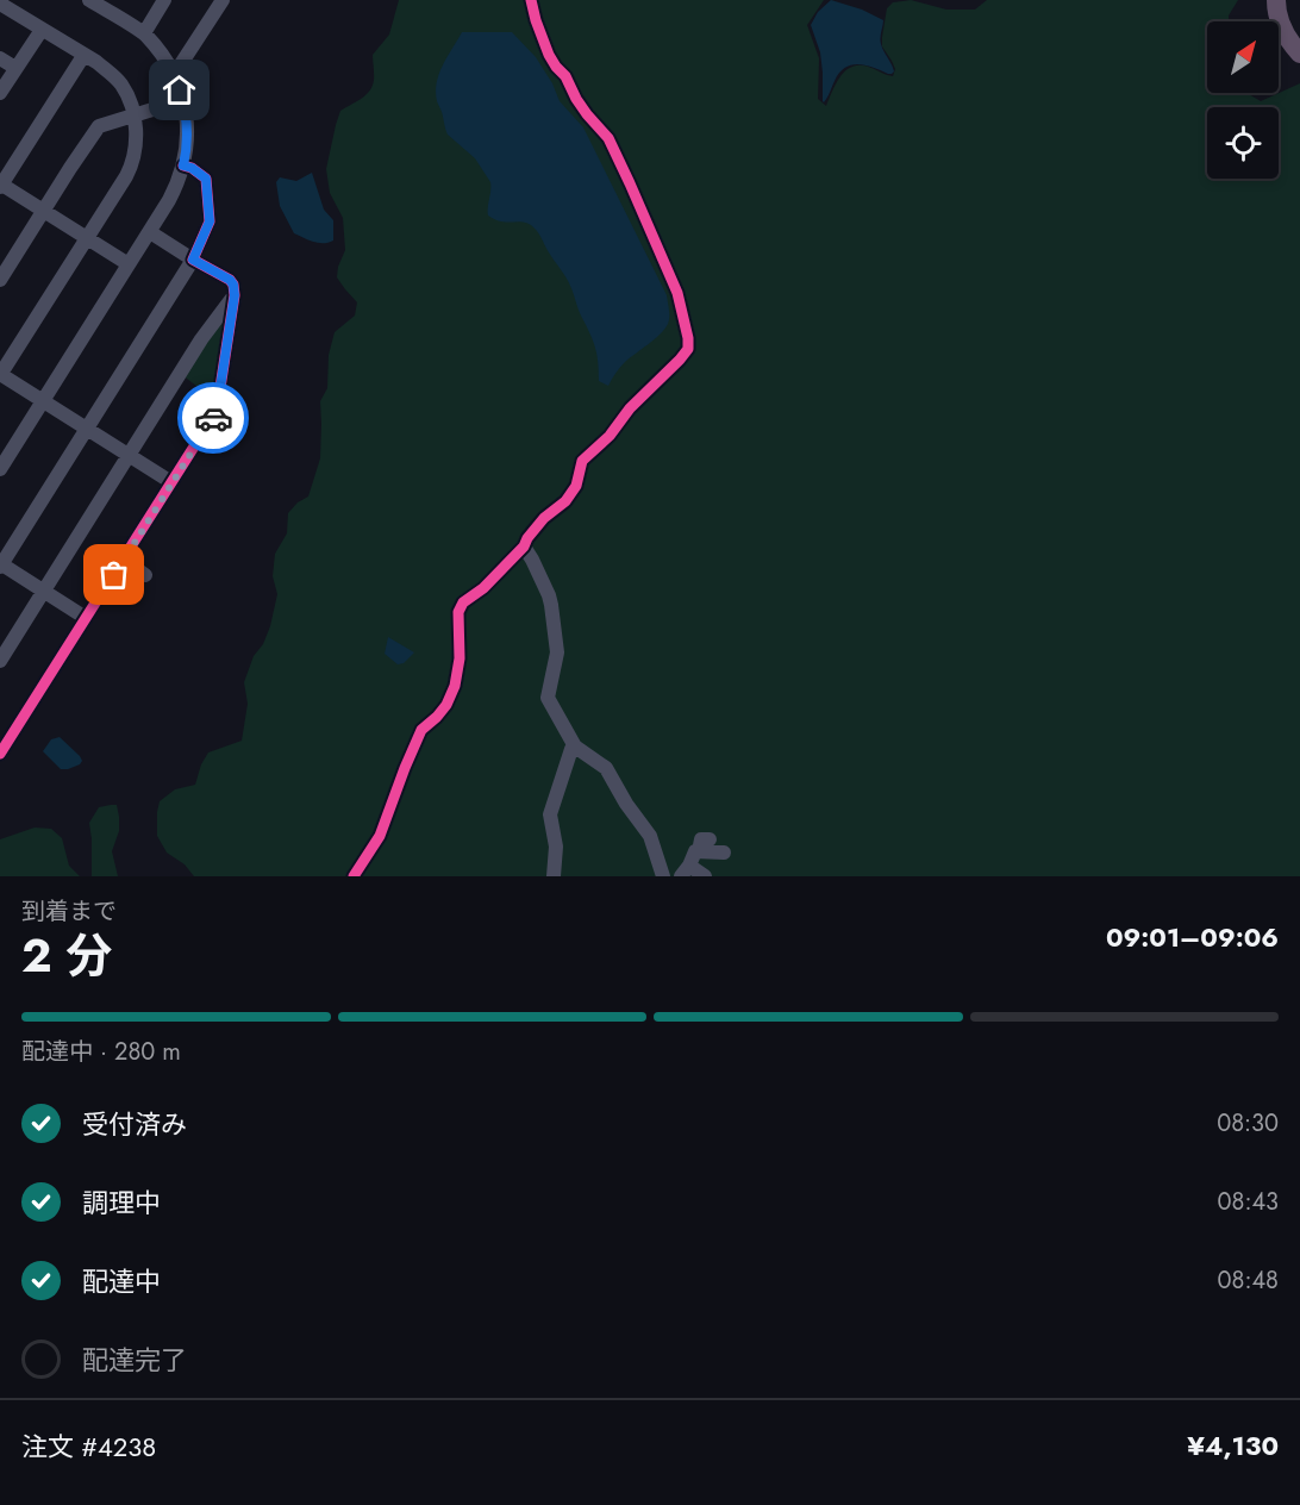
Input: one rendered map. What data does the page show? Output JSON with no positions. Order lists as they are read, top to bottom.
{
  "north": "top right",
  "page": {
    "heading": ["2 分", "到着まで", "09:01–09:06"],
    "panel": ["注文 #4238", "¥4,130"],
    "bar": "配達中 · 280 m",
    "list": [
      ["受付済み", "08:30"],
      ["調理中", "08:43"],
      ["配達中", "08:48"],
      "配達完了"
    ]
  }
}
